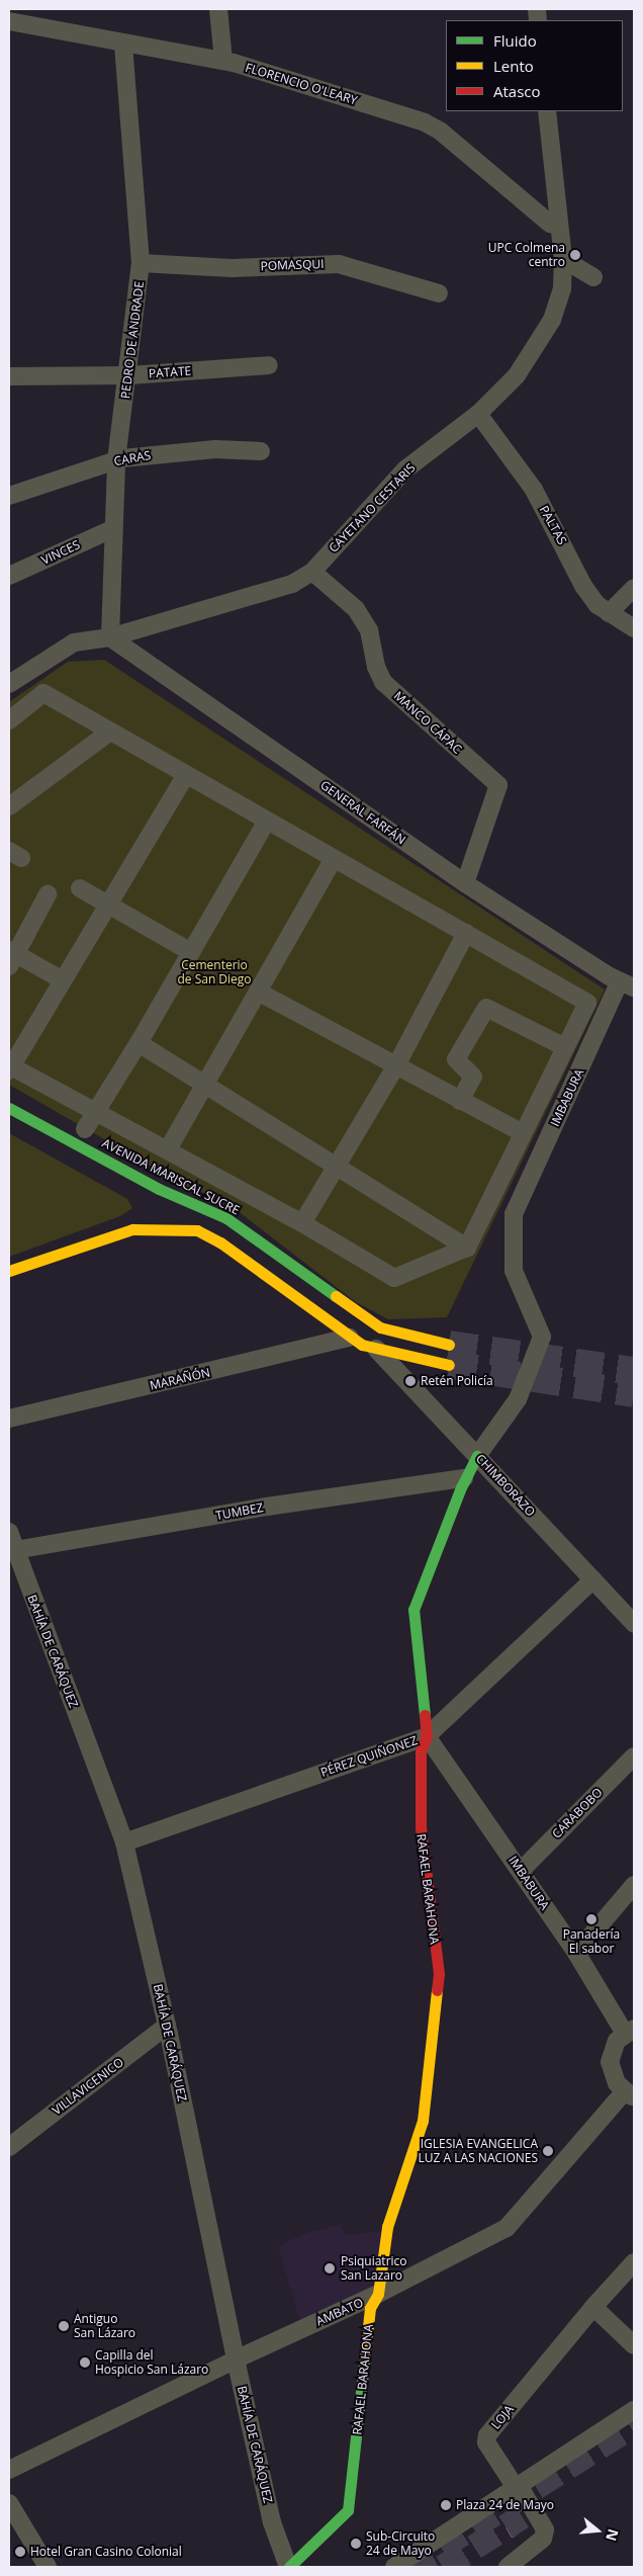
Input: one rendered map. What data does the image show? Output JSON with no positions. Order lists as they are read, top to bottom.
{
  "streets": {
    "street": [
      "FLORENCIO O'LEARY",
      "POMASQUI",
      "PEDRO DE ANDRADE",
      "PATATE",
      "CARAS",
      "CAYETANO CESTARIS",
      "PALTAS",
      "VINCES",
      "MANCO CÁPAC",
      "GENERAL FARFÁN",
      "IMBABURA",
      "AVENIDA MARISCAL SUCRE",
      "MARAÑÓN",
      "CHIMBORAZO",
      "TUMBEZ",
      "BAHÍA DE CARÁQUEZ",
      "PÉREZ QUIÑONEZ",
      "CARABOBO",
      "RAFAEL BARAHONA",
      "VILLAVICENICO",
      "AMBATO",
      "LOJA"
    ]
  },
  "crossings": [
    ["FLORENCIO O'LEARY", "PEDRO DE ANDRADE"],
    ["FLORENCIO O'LEARY", "CAYETANO CESTARIS"],
    ["POMASQUI", "PEDRO DE ANDRADE"],
    ["PEDRO DE ANDRADE", "PATATE"],
    ["PEDRO DE ANDRADE", "CARAS"],
    ["PEDRO DE ANDRADE", "CAYETANO CESTARIS"],
    ["PEDRO DE ANDRADE", "VINCES"],
    ["PEDRO DE ANDRADE", "GENERAL FARFÁN"],
    ["CAYETANO CESTARIS", "PALTAS"],
    ["CAYETANO CESTARIS", "MANCO CÁPAC"],
    ["CAYETANO CESTARIS", "GENERAL FARFÁN"],
    ["MANCO CÁPAC", "GENERAL FARFÁN"],
    ["GENERAL FARFÁN", "IMBABURA"],
    ["IMBABURA", "PÉREZ QUIÑONEZ"],
    ["IMBABURA", "CARABOBO"],
    ["IMBABURA", "RAFAEL BARAHONA"],
    ["CHIMBORAZO", "PÉREZ QUIÑONEZ"],
    ["CHIMBORAZO", "RAFAEL BARAHONA"],
    ["TUMBEZ", "BAHÍA DE CARÁQUEZ"],
    ["TUMBEZ", "RAFAEL BARAHONA"],
    ["BAHÍA DE CARÁQUEZ", "PÉREZ QUIÑONEZ"],
    ["BAHÍA DE CARÁQUEZ", "RAFAEL BARAHONA"],
    ["BAHÍA DE CARÁQUEZ", "VILLAVICENICO"],
    ["BAHÍA DE CARÁQUEZ", "AMBATO"],
    ["PÉREZ QUIÑONEZ", "RAFAEL BARAHONA"],
    ["RAFAEL BARAHONA", "AMBATO"]
  ],
  "parks": ["Cementerio de San Diego"],
  "places": [
    "UPC Colmena centro",
    "Retén Policía",
    "Panadería El sabor",
    "IGLESIA EVANGELICA LUZ A LAS NACIONES",
    "Psiquiatrico San Lazaro",
    "Antiguo San Lázaro",
    "Capilla del Hospicio San Lázaro",
    "Plaza 24 de Mayo",
    "Sub-Circuito 24 de Mayo",
    "Hotel Gran Casino Colonial"
  ],
  "legend": ["Fluido", "Lento", "Atasco"],
  "north": "right"
}
